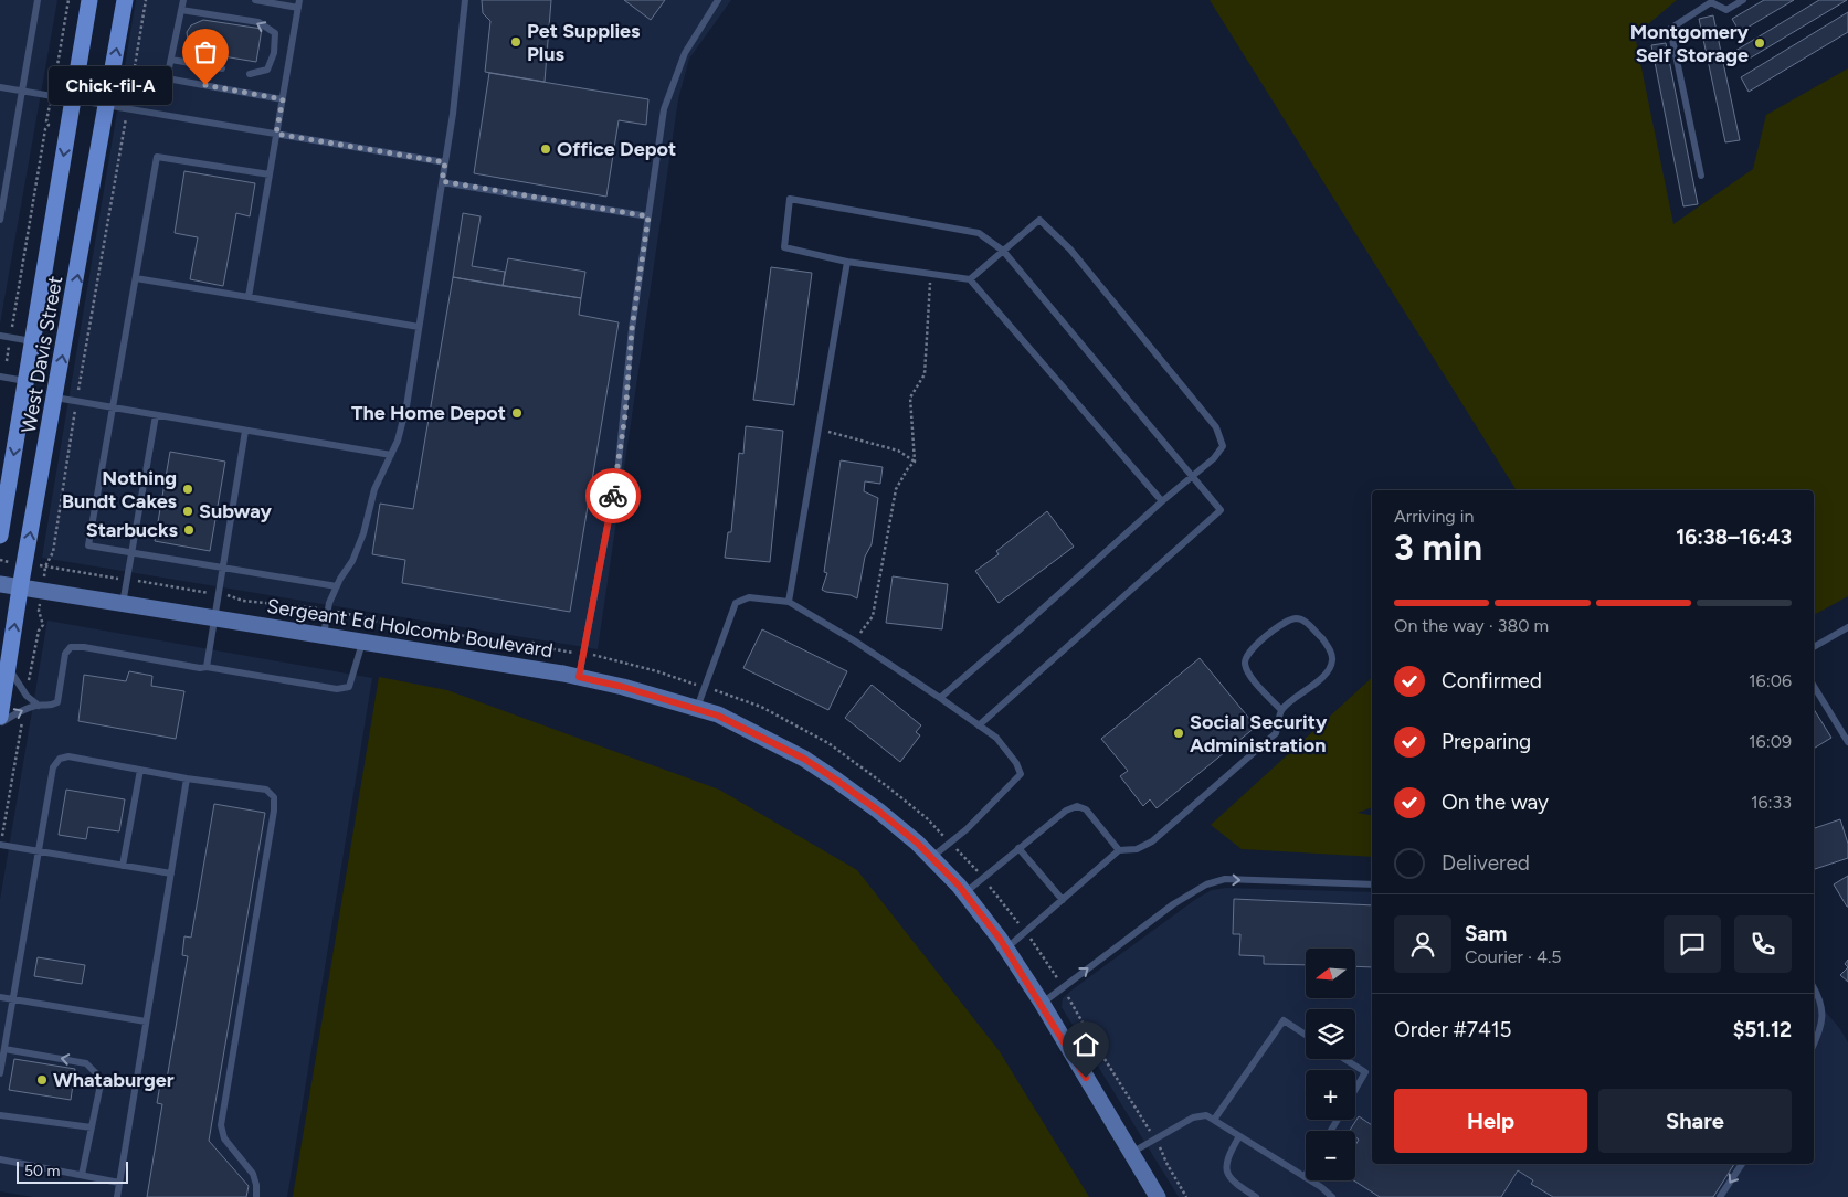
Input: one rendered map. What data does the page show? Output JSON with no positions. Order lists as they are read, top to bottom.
{
  "streets": {
    "main road": ["West Davis Street"],
    "street": ["Sergeant Ed Holcomb Boulevard"]
  },
  "crossings": [
    ["West Davis Street", "Sergeant Ed Holcomb Boulevard"]
  ],
  "places": [
    "Pet Supplies Plus",
    "Montgomery Self Storage",
    "Chick-fil-A",
    "Office Depot",
    "The Home Depot",
    "Nothing Bundt Cakes",
    "Subway",
    "Starbucks",
    "Social Security Administration",
    "Whataburger"
  ],
  "scale_bar": "50 m",
  "north": "left",
  "page": {
    "bubble": "Chick-fil-A",
    "heading": ["3 min", "Arriving in", "16:38–16:43"],
    "panel": [
      "Sam",
      "Courier · 4.5",
      "Order #7415",
      "$51.12"
    ],
    "bar": "On the way · 380 m",
    "list": [
      ["Confirmed", "16:06"],
      ["Preparing", "16:09"],
      ["On the way", "16:33"],
      "Delivered"
    ],
    "map_buttons": ["+", "−"],
    "buttons": ["Help", "Share"],
    "scale": "50 m"
  }
}
